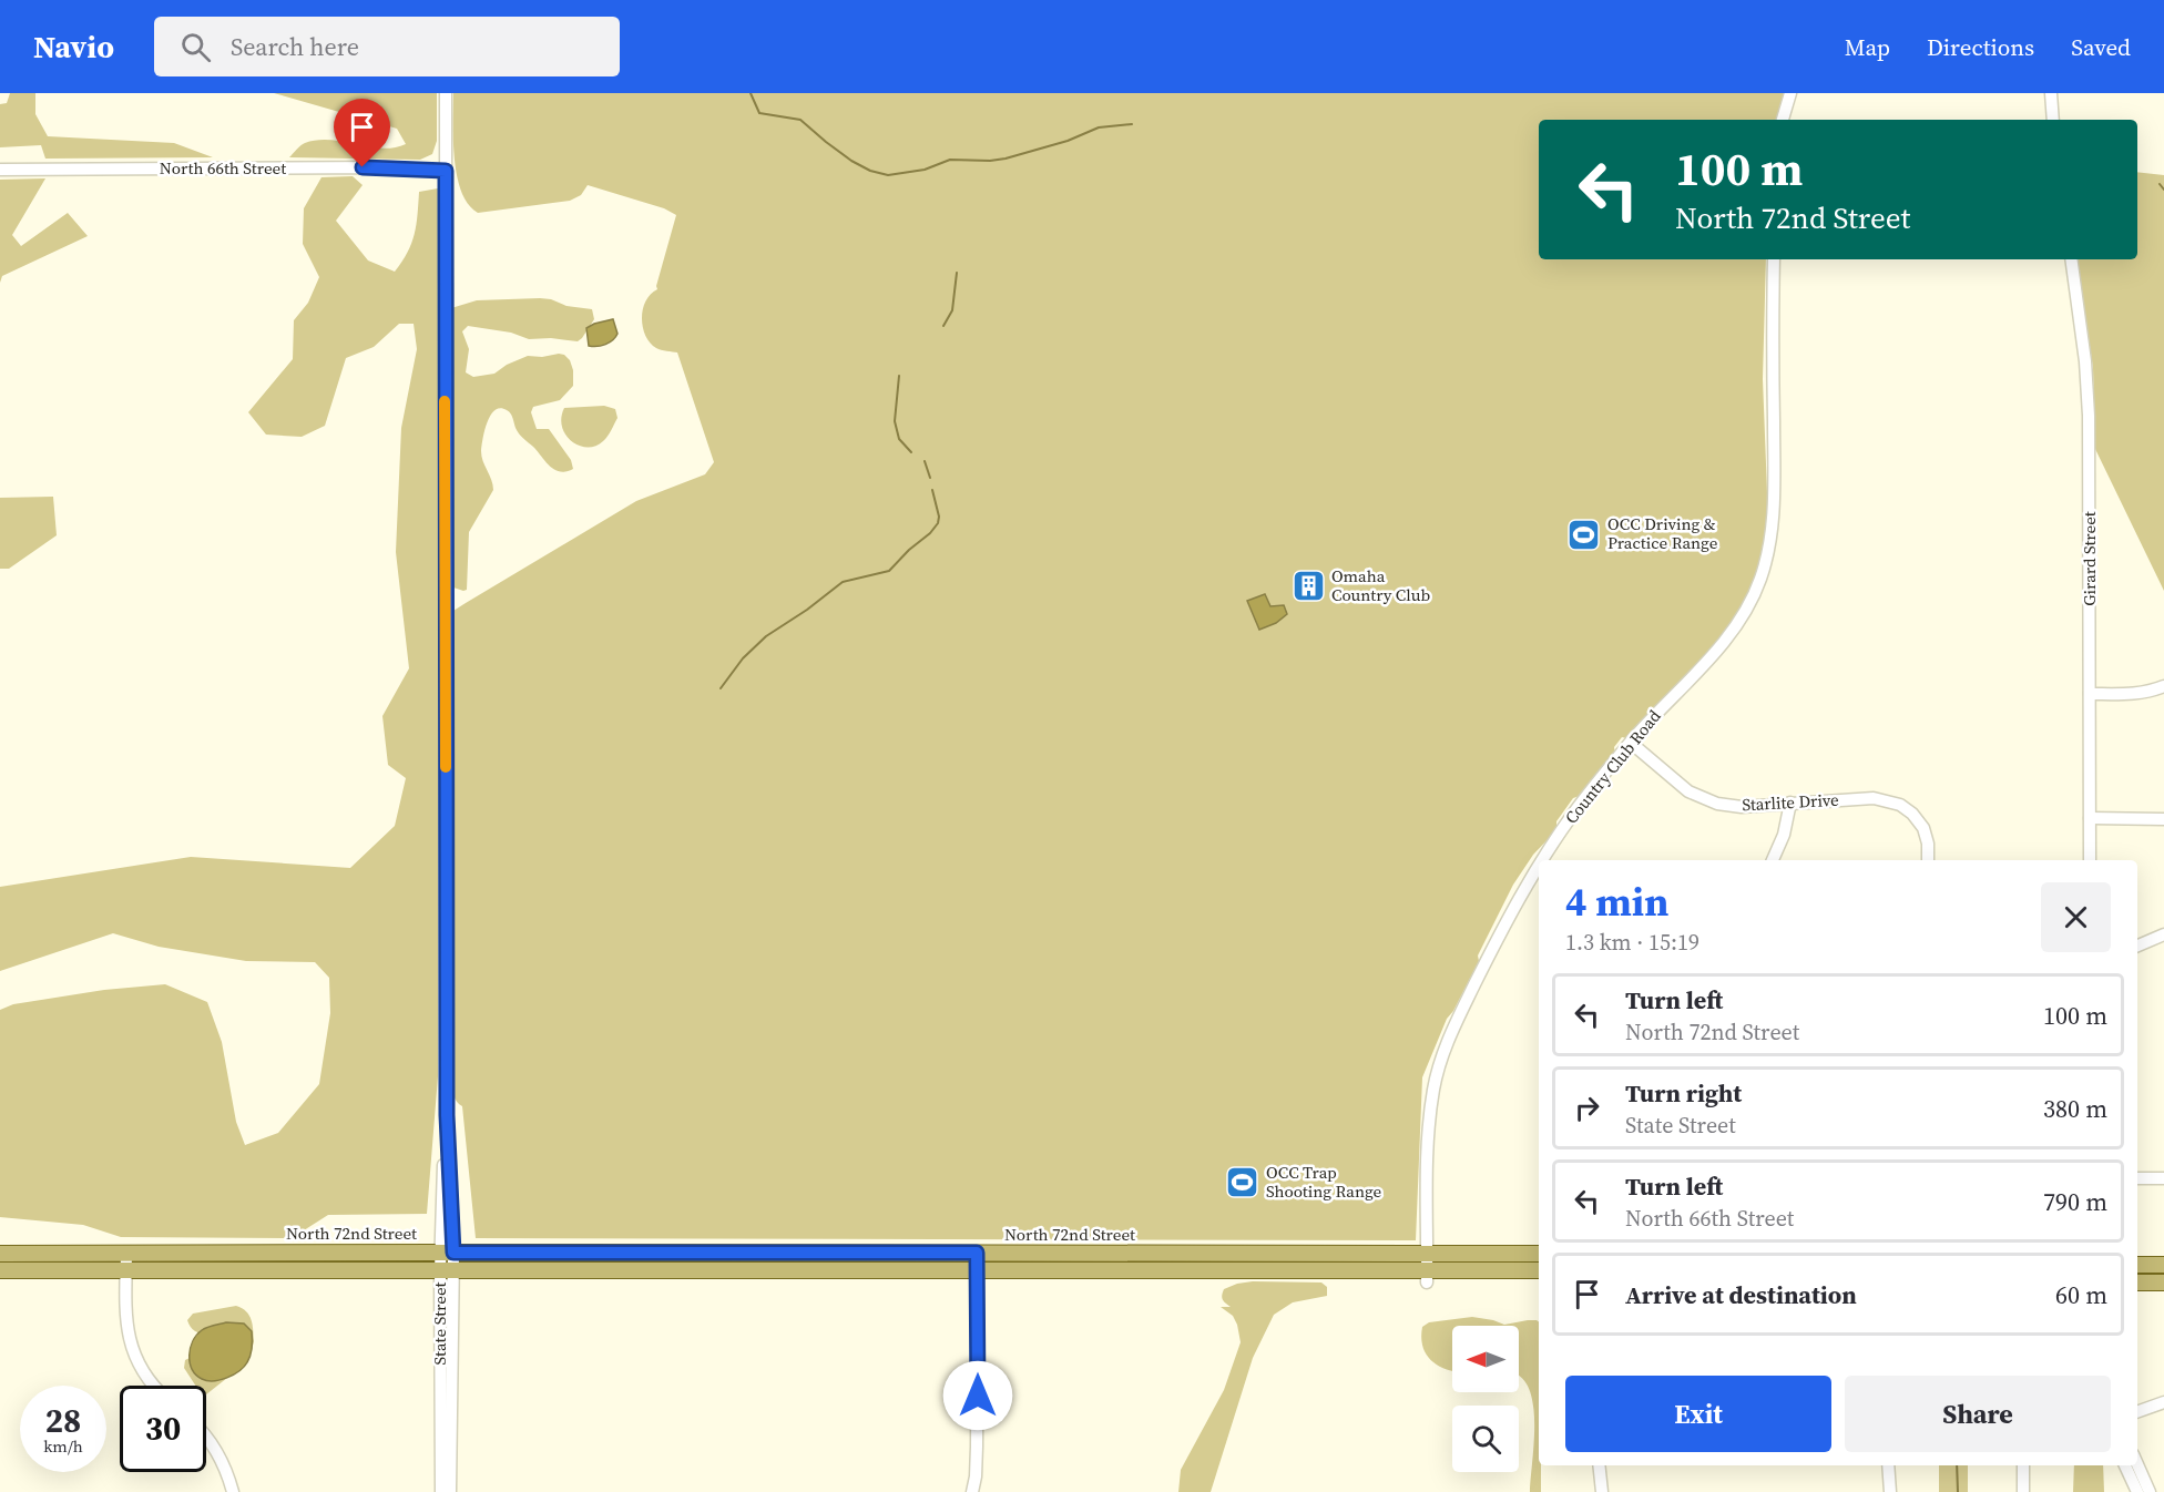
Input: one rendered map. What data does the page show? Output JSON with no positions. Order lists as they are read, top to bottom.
{
  "streets": {
    "main road": ["North 72nd Street"],
    "street": [
      "North 66th Street",
      "Girard Street",
      "Country Club Road",
      "Starlite Drive",
      "State Street"
    ]
  },
  "crossings": [
    ["North 66th Street", "State Street"],
    ["Country Club Road", "Starlite Drive"],
    ["Country Club Road", "North 72nd Street"],
    ["North 72nd Street", "State Street"]
  ],
  "places": {
    "sports": ["OCC Driving & Practice Range", "OCC Trap Shooting Range"],
    "building": ["Omaha Country Club"]
  },
  "north": "left",
  "page": {
    "header": "Navio",
    "search": "Search here",
    "nav": ["Map", "Directions", "Saved"],
    "turn": ["100 m", "North 72nd Street"],
    "heading": ["4 min", "1.3 km · 15:19"],
    "list": [
      {
        "name": "Turn left",
        "note": "North 72nd Street",
        "value": "100 m"
      },
      {
        "name": "Turn right",
        "note": "State Street",
        "value": "380 m"
      },
      {
        "name": "Turn left",
        "note": "North 66th Street",
        "value": "790 m"
      },
      {
        "name": "Arrive at destination",
        "value": "60 m"
      }
    ],
    "buttons": ["Exit", "Share"],
    "speed": "28 km/h",
    "limit": "30"
  }
}
